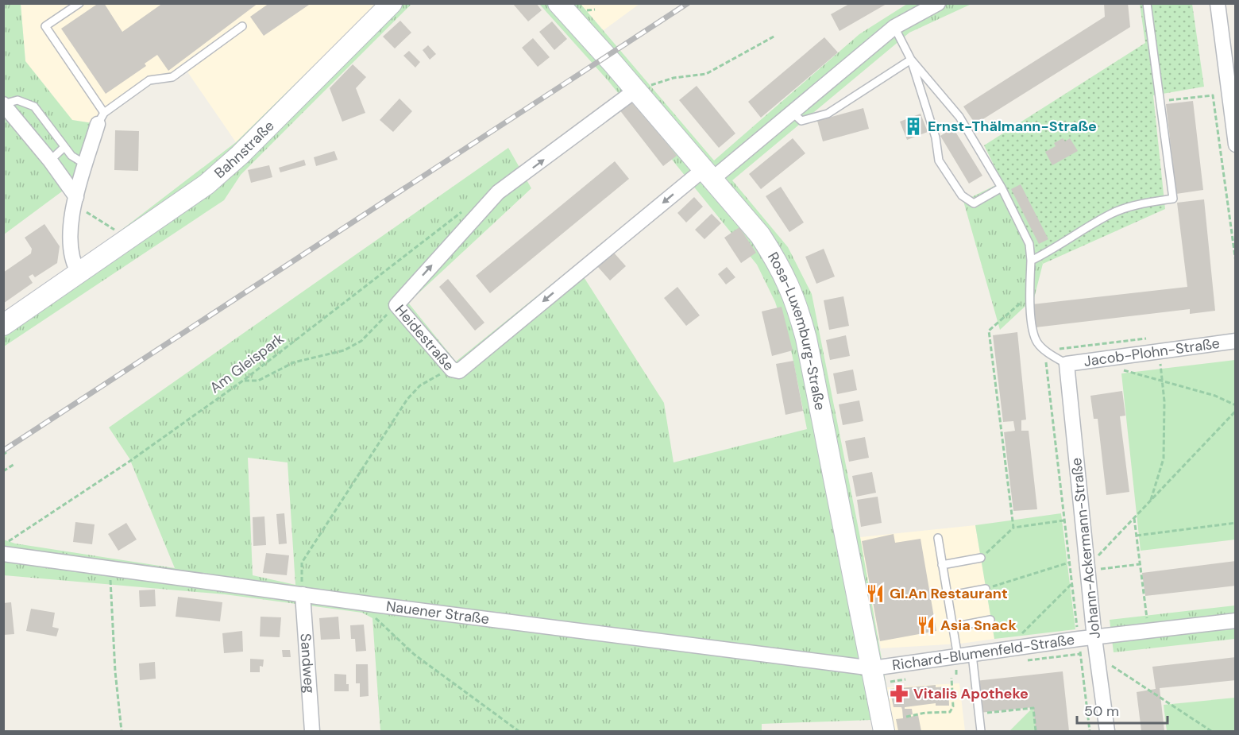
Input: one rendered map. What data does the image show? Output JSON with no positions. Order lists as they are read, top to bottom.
{
  "streets": {
    "main road": ["Bahnstraße", "Rosa-Luxemburg-Straße"],
    "street": [
      "Heidestraße",
      "Jacob-Plohn-Straße",
      "Johann-Ackermann-Straße",
      "Nauener Straße",
      "Richard-Blumenfeld-Straße",
      "Sandweg"
    ],
    "path": ["Am Gleispark"]
  },
  "crossings": [
    ["Rosa-Luxemburg-Straße", "Heidestraße"],
    ["Rosa-Luxemburg-Straße", "Nauener Straße"],
    ["Rosa-Luxemburg-Straße", "Richard-Blumenfeld-Straße"],
    ["Jacob-Plohn-Straße", "Johann-Ackermann-Straße"],
    ["Johann-Ackermann-Straße", "Richard-Blumenfeld-Straße"],
    ["Nauener Straße", "Richard-Blumenfeld-Straße"],
    ["Nauener Straße", "Sandweg"]
  ],
  "places": {
    "building": ["Ernst-Thälmann-Straße"],
    "restaurant": ["GI.An Restaurant", "Asia Snack"],
    "pharmacy": ["Vitalis Apotheke"]
  },
  "scale_bar": "50 m"
}
